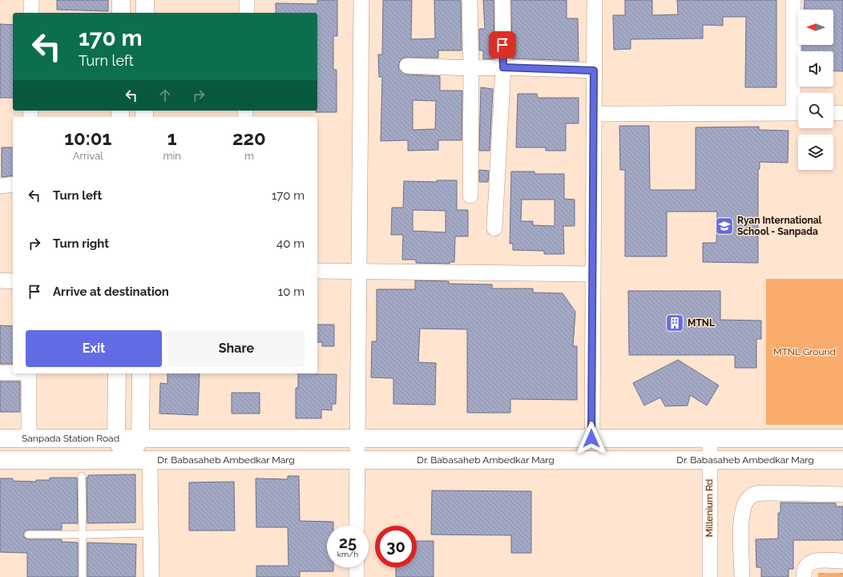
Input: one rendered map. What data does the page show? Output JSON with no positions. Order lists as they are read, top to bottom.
{
  "streets": {
    "main road": ["Sanpada Station Road", "Dr. Babasaheb Ambedkar Marg"],
    "street": ["Millenium Rd"]
  },
  "crossings": [
    ["Dr. Babasaheb Ambedkar Marg", "Millenium Rd"]
  ],
  "parks": ["MTNL Ground"],
  "places": {
    "school or university": ["Ryan International School - Sanpada"],
    "building": ["MTNL"]
  },
  "north": "left",
  "page": {
    "turn": ["170 m", "Turn left"],
    "eta": [
      "10:01",
      "Arrival",
      "1",
      "min",
      "220",
      "m"
    ],
    "list": [
      {
        "name": "Turn left",
        "value": "170 m"
      },
      {
        "name": "Turn right",
        "value": "40 m"
      },
      {
        "name": "Arrive at destination",
        "value": "10 m"
      }
    ],
    "buttons": ["Exit", "Share"],
    "speed": "25 km/h",
    "limit": "30"
  }
}
